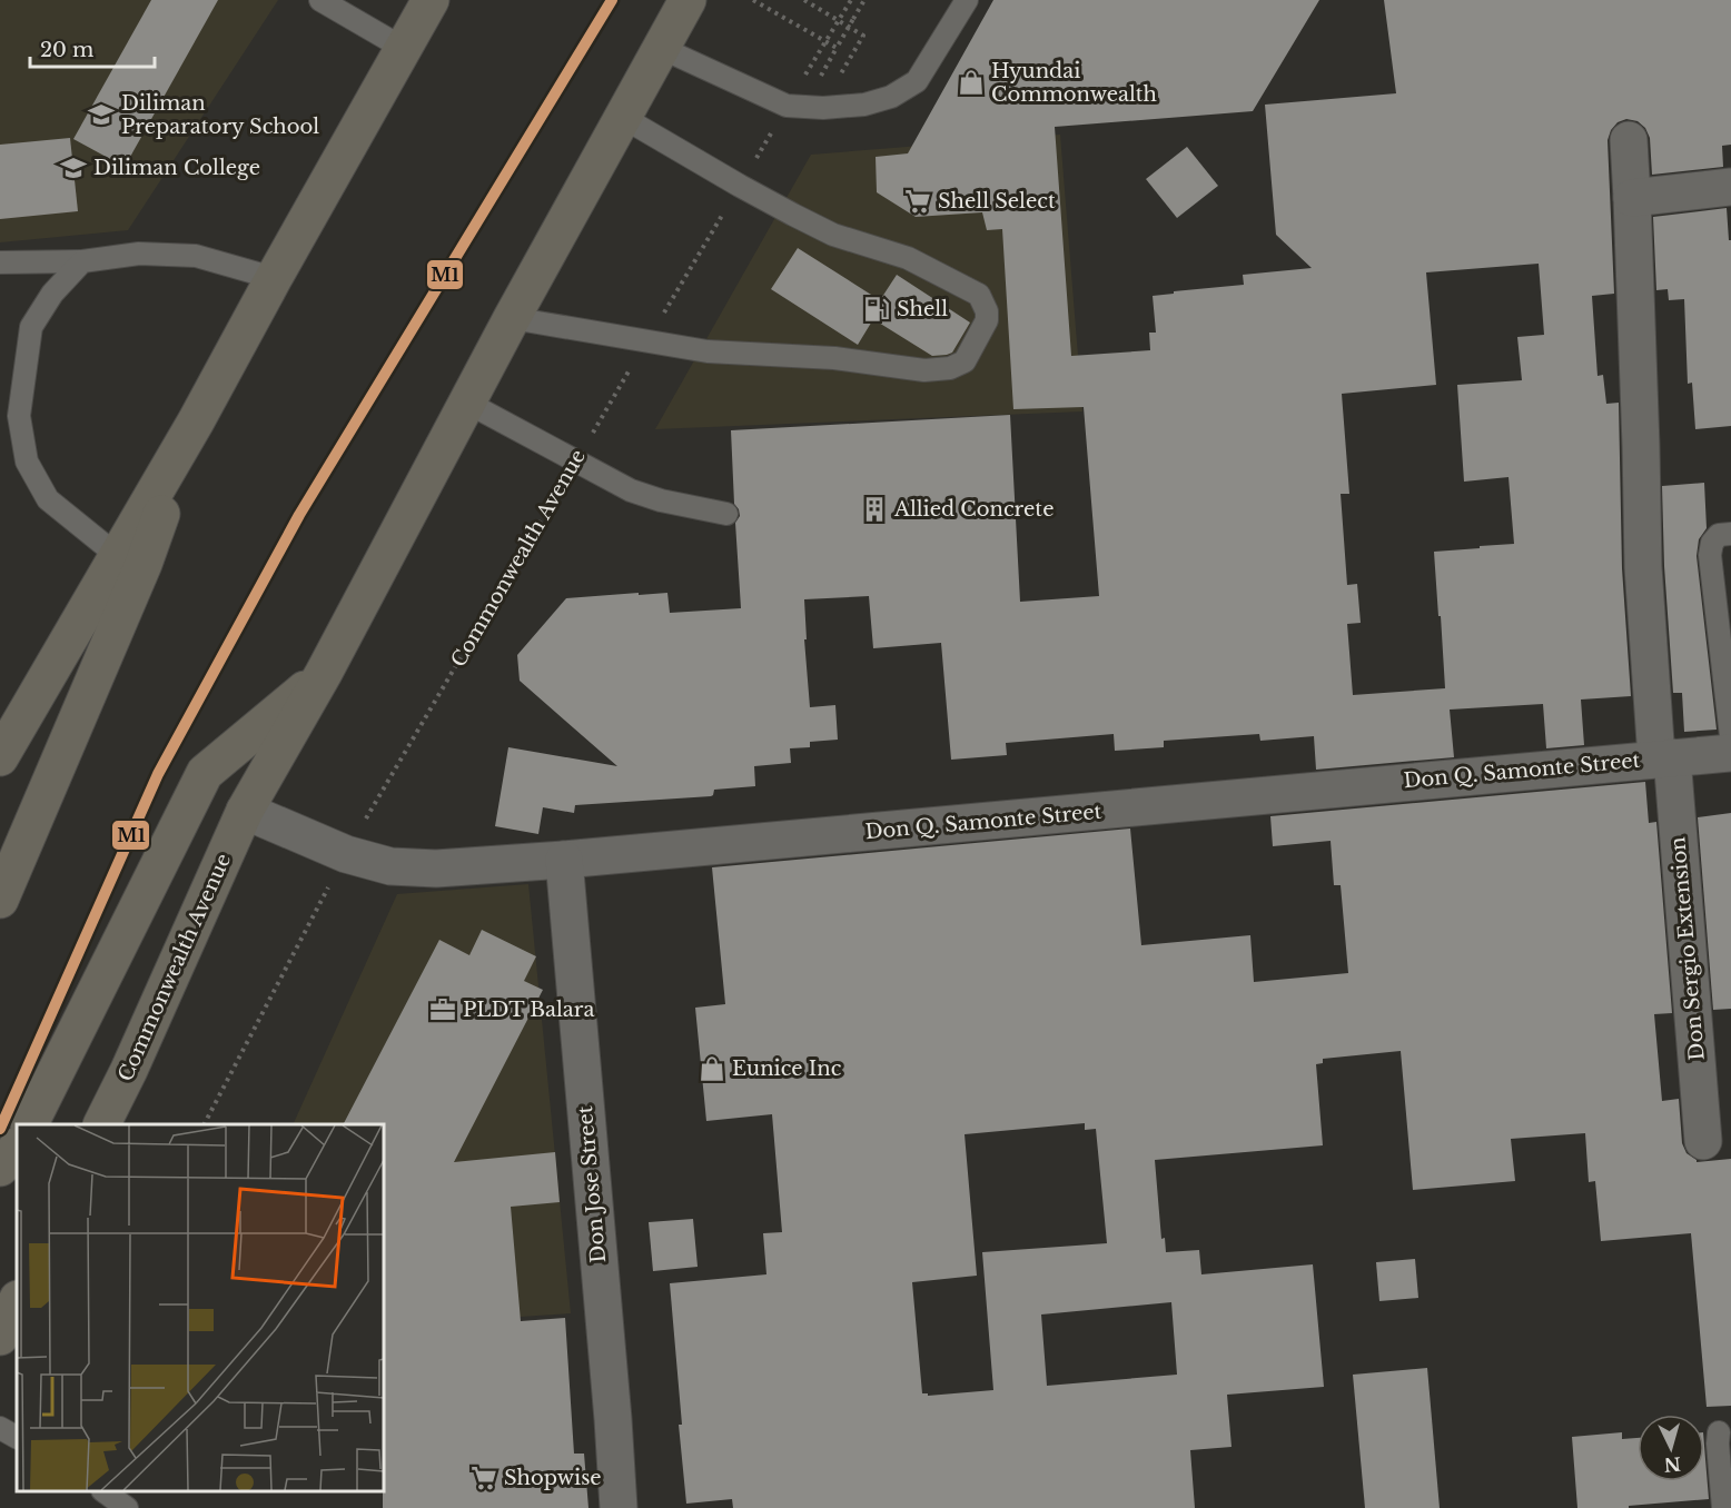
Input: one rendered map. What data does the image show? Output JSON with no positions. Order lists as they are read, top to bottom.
{
  "streets": {
    "main road": ["Commonwealth Avenue"],
    "street": ["Don Q. Samonte Street", "Don Sergio Extension", "Don Jose Street"]
  },
  "crossings": [
    ["Commonwealth Avenue", "Don Q. Samonte Street"],
    ["Don Q. Samonte Street", "Don Sergio Extension"],
    ["Don Q. Samonte Street", "Don Jose Street"]
  ],
  "places": {
    "shop": ["Hyundai Commonwealth", "Eunice Inc"],
    "school or university": ["Diliman Preparatory School", "Diliman College"],
    "supermarket": ["Shell Select", "Shopwise"],
    "fuel station": ["Shell"],
    "building": ["Allied Concrete"],
    "office": ["PLDT Balara"]
  },
  "lines": ["transit line M1"],
  "scale_bar": "20 m",
  "north": "bottom"
}
